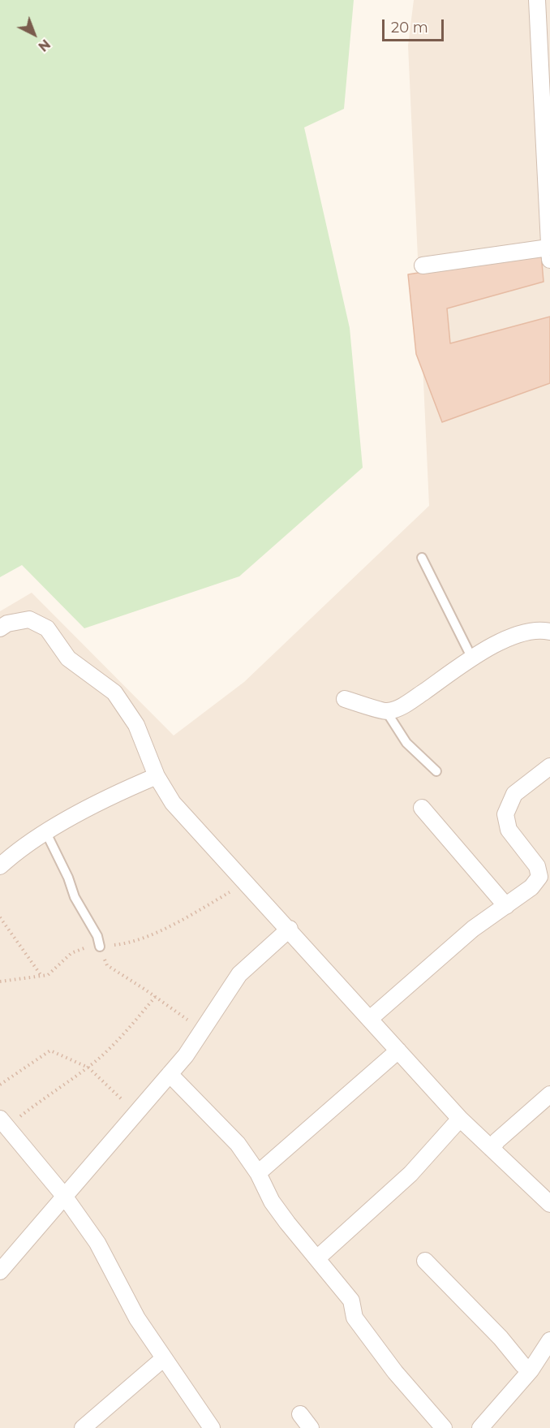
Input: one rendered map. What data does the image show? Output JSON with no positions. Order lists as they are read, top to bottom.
{
  "scale_bar": "20 m",
  "north": "bottom right"
}
